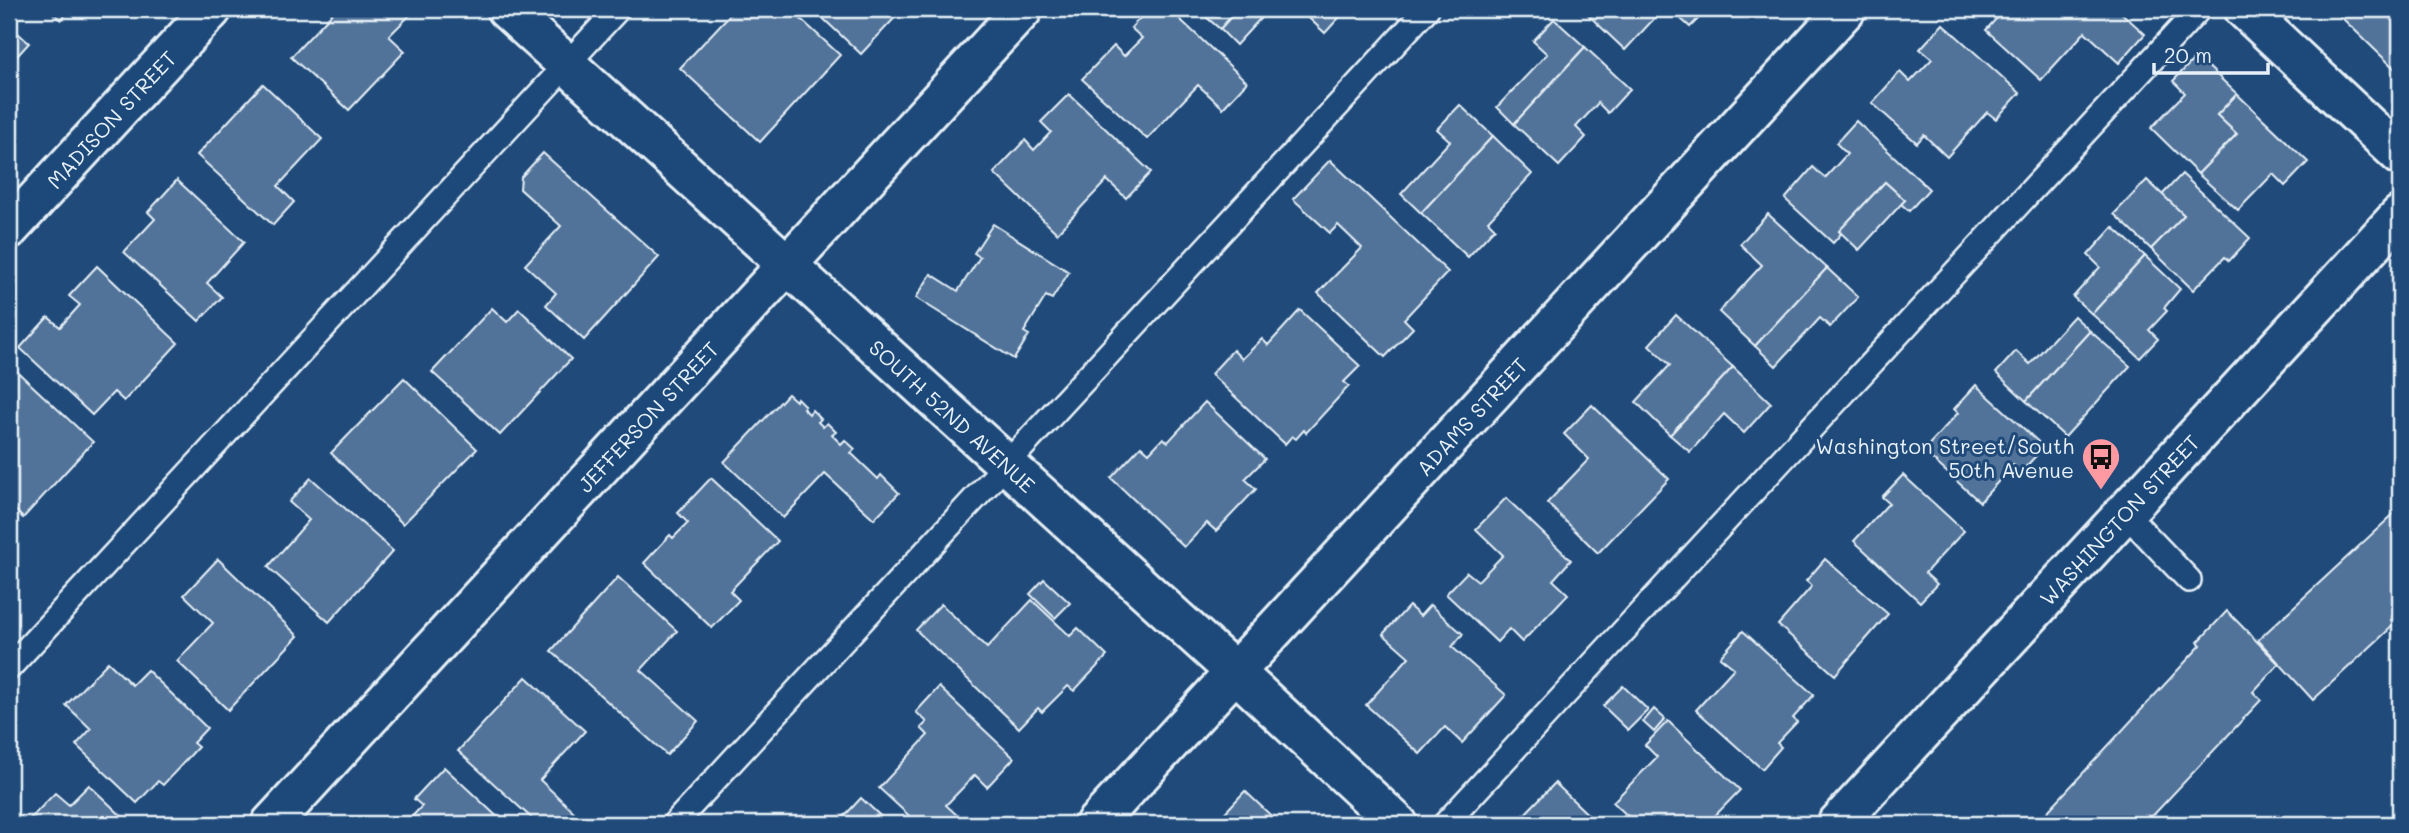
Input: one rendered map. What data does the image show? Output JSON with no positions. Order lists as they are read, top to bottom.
{
  "streets": {
    "street": [
      "MADISON STREET",
      "SOUTH 52ND AVENUE",
      "JEFFERSON STREET",
      "ADAMS STREET",
      "WASHINGTON STREET"
    ]
  },
  "crossings": [
    ["SOUTH 52ND AVENUE", "JEFFERSON STREET"],
    ["SOUTH 52ND AVENUE", "ADAMS STREET"]
  ],
  "places": {
    "bus stop": ["Washington Street/South 50th Avenue"]
  },
  "scale_bar": "20 m"
}
